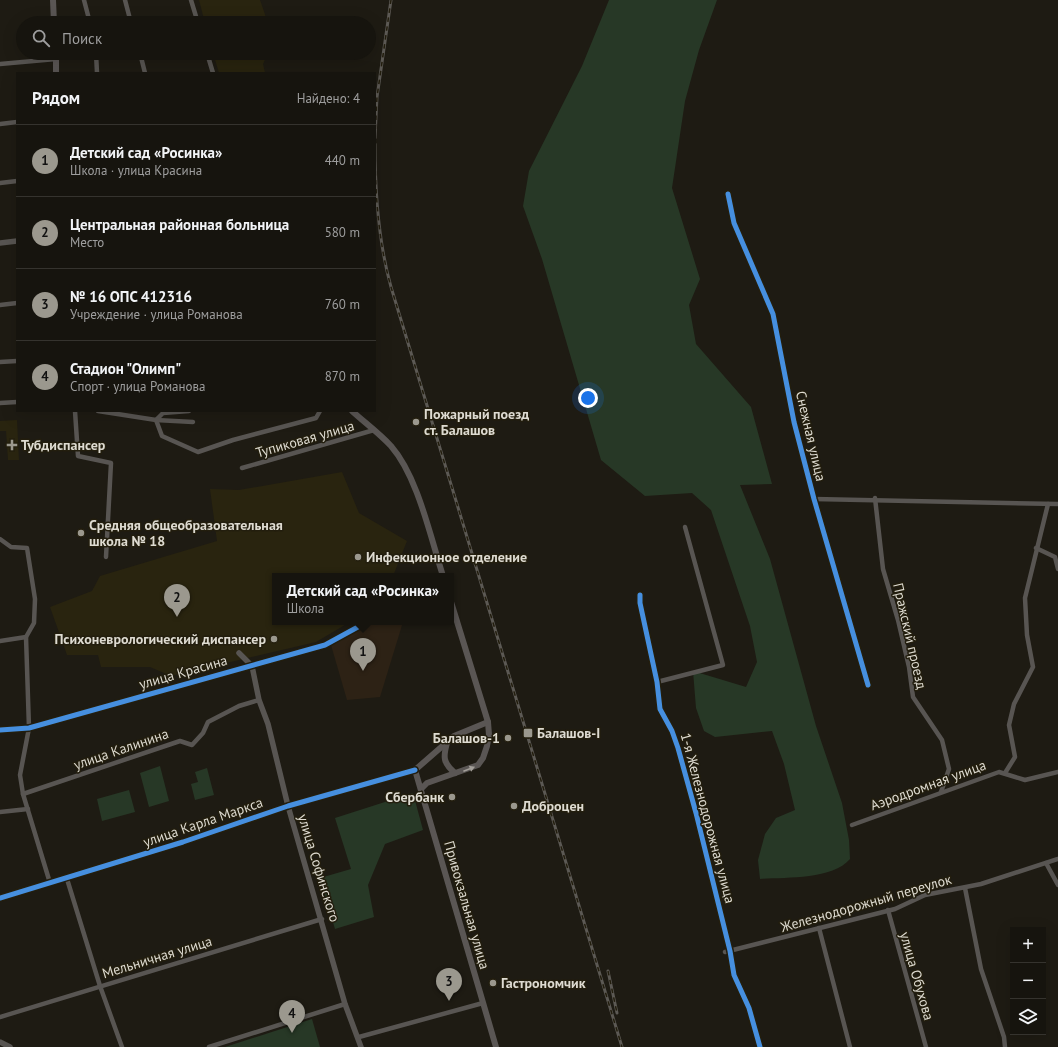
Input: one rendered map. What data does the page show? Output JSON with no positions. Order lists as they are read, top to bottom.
{
  "streets": {
    "main road": ["Привокзальная улица"],
    "street": [
      "Снежная улица",
      "Тупиковая улица",
      "Пражский проезд",
      "улица Красина",
      "улица Калинина",
      "Аэродромная улица",
      "1-я Железнодорожная улица",
      "улица Карла Маркса",
      "улица Софинского",
      "Железнодорожный переулок",
      "Мельничная улица",
      "улица Обухова"
    ]
  },
  "crossings": [
    ["Пражский проезд", "Аэродромная улица"],
    ["улица Красина", "улица Софинского"],
    ["улица Калинина", "улица Софинского"],
    ["1-я Железнодорожная улица", "Железнодорожный переулок"],
    ["улица Карла Маркса", "улица Софинского"],
    ["улица Карла Маркса", "Привокзальная улица"],
    ["улица Софинского", "Мельничная улица"],
    ["Железнодорожный переулок", "улица Обухова"]
  ],
  "places": {
    "other": [
      "Пожарный поезд ст. Балашов",
      "Средняя общеобразовательная школа № 18",
      "Инфекционное отделение",
      "Психоневрологический диспансер",
      "Балашов-1",
      "Сбербанк",
      "Доброцен",
      "Гастрономчик"
    ],
    "health": ["Тубдиспансер"],
    "transit": ["Балашов-I"]
  },
  "page": {
    "search": "Поиск",
    "heading": ["Рядом", "Найдено: 4"],
    "list": [
      {
        "mark": "1",
        "name": "Детский сад «Росинка»",
        "note": "Школа · улица Красина",
        "value": "440 m"
      },
      {
        "mark": "2",
        "name": "Центральная районная больница",
        "note": "Место",
        "value": "580 m"
      },
      {
        "mark": "3",
        "name": "№ 16 ОПС 412316",
        "note": "Учреждение · улица Романова",
        "value": "760 m"
      },
      {
        "mark": "4",
        "name": "Стадион \"Олимп\"",
        "note": "Спорт · улица Романова",
        "value": "870 m"
      }
    ],
    "popup": ["Детский сад «Росинка»", "Школа"],
    "pins": [
      "2",
      "1",
      "3",
      "4"
    ],
    "map_buttons": ["+", "−"]
  }
}
